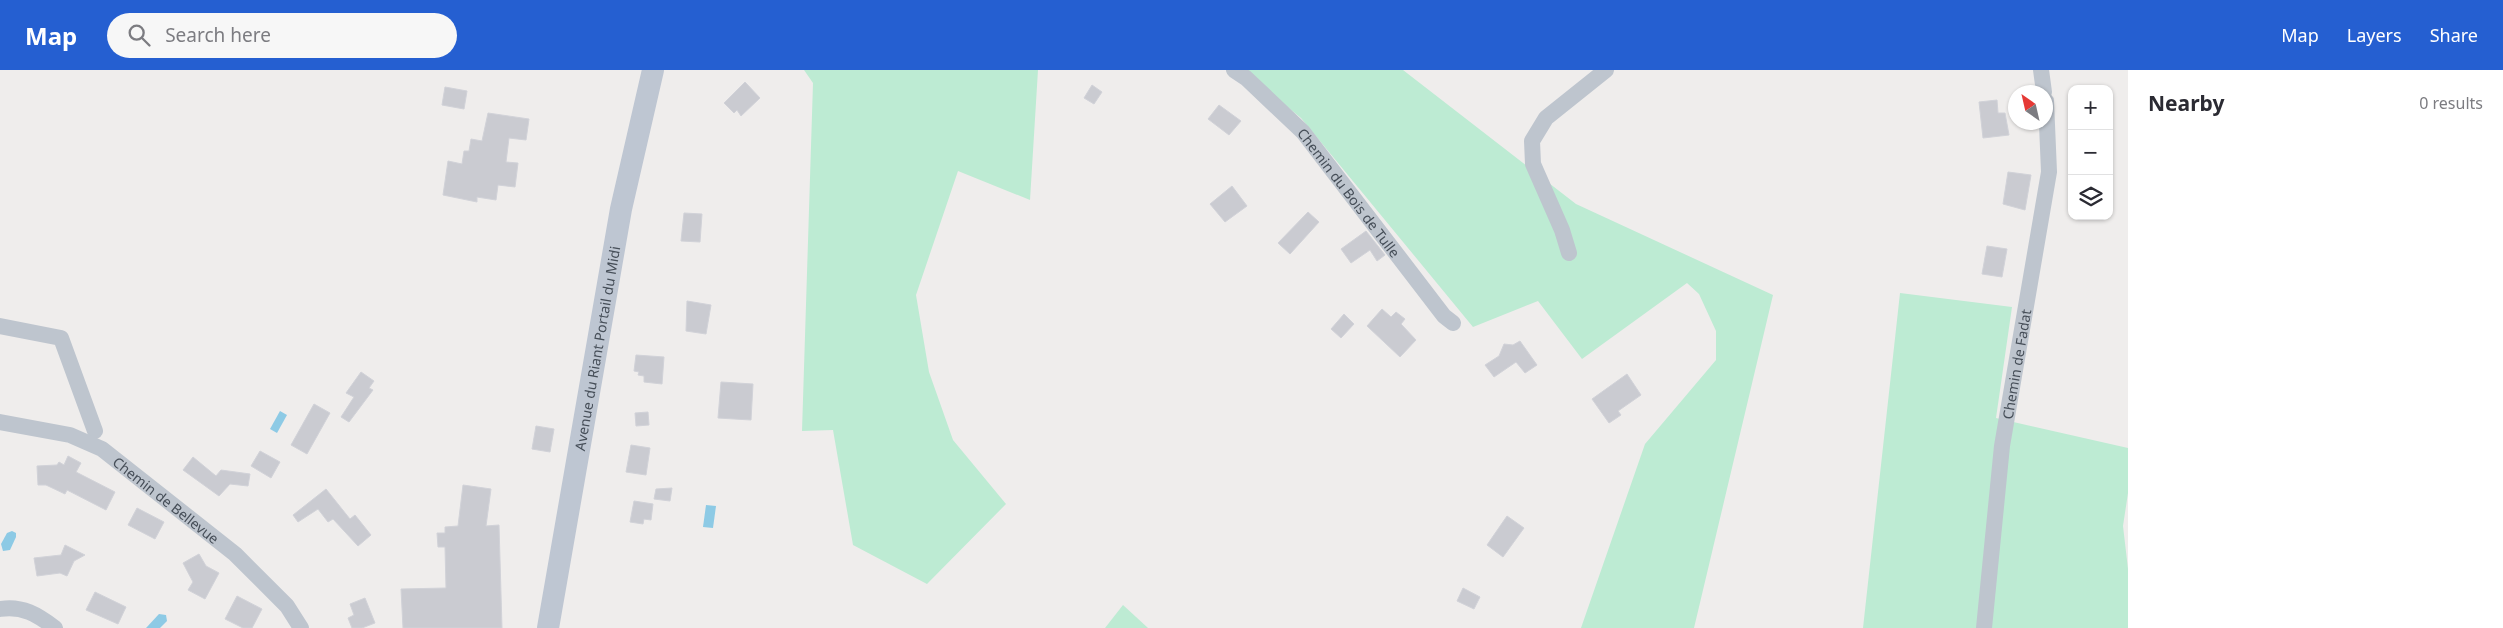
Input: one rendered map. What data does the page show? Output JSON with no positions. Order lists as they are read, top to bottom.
{
  "streets": {
    "main road": ["Avenue du Riant Portail du Midi"],
    "street": ["Chemin du Bois de Tulle", "Chemin de Fadat", "Chemin de Bellevue"]
  },
  "north": "top left",
  "page": {
    "header": "Map",
    "search": "Search here",
    "nav": ["Map", "Layers", "Share"],
    "heading": ["Nearby", "0 results"],
    "map_buttons": ["+", "−"]
  }
}
